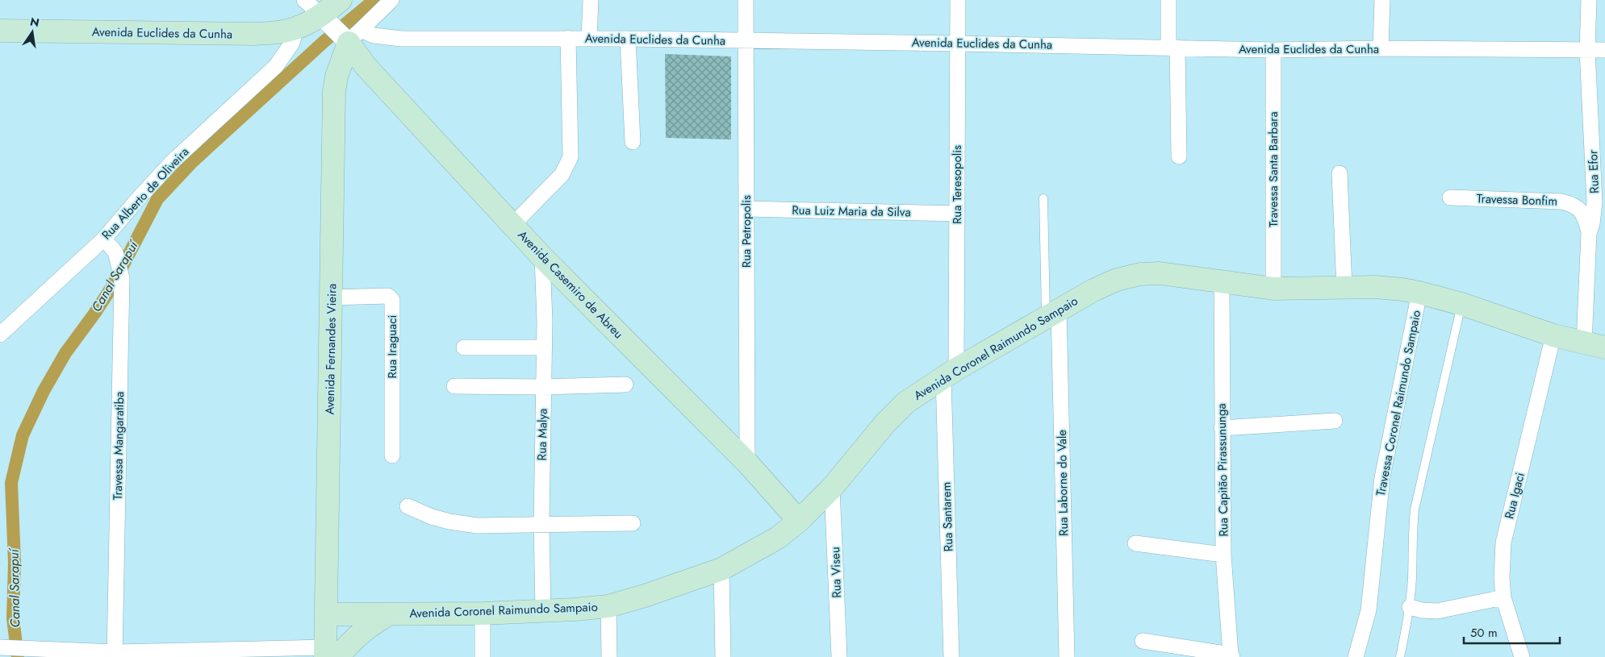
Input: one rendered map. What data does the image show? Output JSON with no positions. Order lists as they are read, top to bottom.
{
  "streets": {
    "main road": [
      "Avenida Euclides da Cunha",
      "Avenida Casemiro de Abreu",
      "Avenida Coronel Raimundo Sampaio",
      "Avenida Fernandes Vieira"
    ],
    "street": [
      "Travessa Santa Barbara",
      "Rua Efor",
      "Rua Teresopolis",
      "Rua Alberto de Oliveira",
      "Travessa Bonfim",
      "Rua Luiz Maria da Silva",
      "Rua Petropolis",
      "Rua Iraguaci",
      "Travessa Coronel Raimundo Sampaio",
      "Rua Malya",
      "Travessa Mangaratiba",
      "Rua Capitão Pirassununga",
      "Rua Laborne do Vale",
      "Rua Igaci",
      "Rua Santarem",
      "Rua Viseu"
    ]
  },
  "crossings": [
    ["Avenida Euclides da Cunha", "Travessa Santa Barbara"],
    ["Avenida Euclides da Cunha", "Rua Efor"],
    ["Avenida Euclides da Cunha", "Rua Teresopolis"],
    ["Avenida Euclides da Cunha", "Rua Alberto de Oliveira"],
    ["Avenida Euclides da Cunha", "Rua Petropolis"],
    ["Avenida Euclides da Cunha", "Avenida Casemiro de Abreu"],
    ["Avenida Euclides da Cunha", "Avenida Fernandes Vieira"],
    ["Travessa Santa Barbara", "Avenida Coronel Raimundo Sampaio"],
    ["Rua Efor", "Travessa Bonfim"],
    ["Rua Efor", "Avenida Coronel Raimundo Sampaio"],
    ["Rua Teresopolis", "Rua Luiz Maria da Silva"],
    ["Rua Teresopolis", "Avenida Coronel Raimundo Sampaio"],
    ["Rua Teresopolis", "Rua Santarem"],
    ["Rua Alberto de Oliveira", "Travessa Mangaratiba"],
    ["Rua Luiz Maria da Silva", "Rua Petropolis"],
    ["Rua Petropolis", "Avenida Casemiro de Abreu"],
    ["Avenida Casemiro de Abreu", "Avenida Coronel Raimundo Sampaio"],
    ["Avenida Casemiro de Abreu", "Avenida Fernandes Vieira"],
    ["Avenida Casemiro de Abreu", "Rua Malya"],
    ["Rua Iraguaci", "Avenida Fernandes Vieira"],
    ["Avenida Coronel Raimundo Sampaio", "Avenida Fernandes Vieira"],
    ["Avenida Coronel Raimundo Sampaio", "Travessa Coronel Raimundo Sampaio"],
    ["Avenida Coronel Raimundo Sampaio", "Rua Malya"],
    ["Avenida Coronel Raimundo Sampaio", "Rua Capitão Pirassununga"],
    ["Avenida Coronel Raimundo Sampaio", "Rua Laborne do Vale"],
    ["Avenida Coronel Raimundo Sampaio", "Rua Igaci"],
    ["Avenida Coronel Raimundo Sampaio", "Rua Santarem"],
    ["Avenida Coronel Raimundo Sampaio", "Rua Viseu"]
  ],
  "water": ["Canal Sarapuí"],
  "scale_bar": "50 m",
  "north": "top"
}
